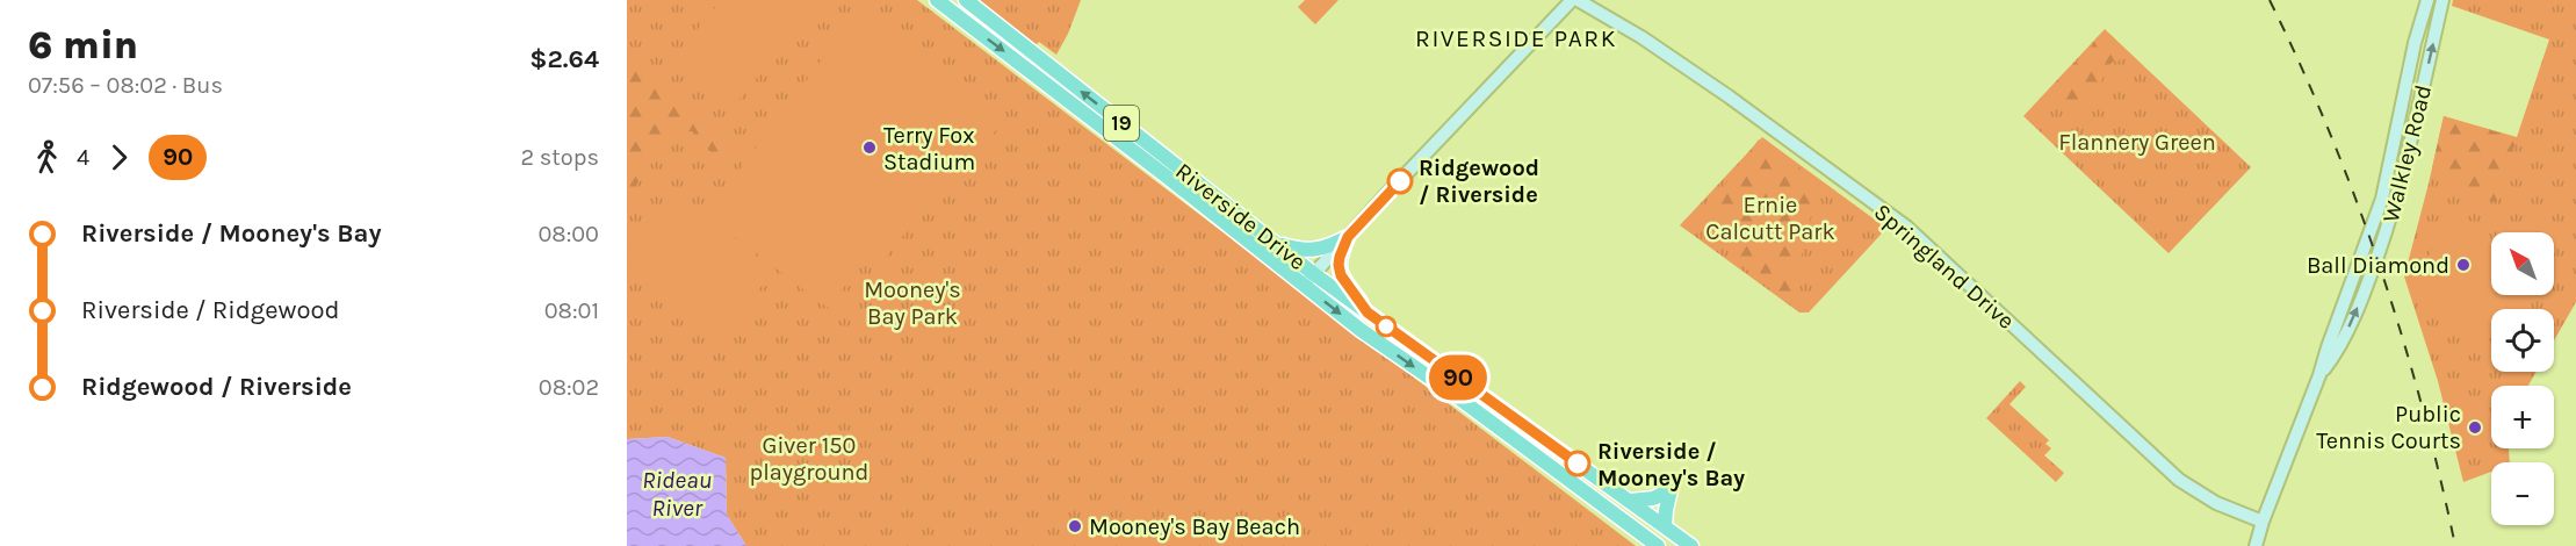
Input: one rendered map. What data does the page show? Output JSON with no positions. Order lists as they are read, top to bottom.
{
  "streets": {
    "main road": ["19", "Riverside Drive"],
    "street": ["Walkley Road", "Springland Drive"]
  },
  "crossings": [
    ["Walkley Road", "Springland Drive"]
  ],
  "districts": ["RIVERSIDE PARK"],
  "water": ["Rideau River"],
  "parks": [
    "Flannery Green",
    "Ernie Calcutt Park",
    "Mooney's Bay Park",
    "Giver 150 playground"
  ],
  "places": [
    "Terry Fox Stadium",
    "Ridgewood / Riverside",
    "Ball Diamond",
    "Public Tennis Courts",
    "Riverside / Mooney's Bay",
    "Mooney's Bay Beach"
  ],
  "lines": ["bus line 90"],
  "north": "top left",
  "page": {
    "heading": ["6 min", "07:56 – 08:02 · Bus", "$2.64"],
    "on_map": "90",
    "legs": ["4", "90", "2 stops"],
    "list": [
      {
        "name": "Riverside / Mooney's Bay",
        "value": "08:00"
      },
      {
        "name": "Riverside / Ridgewood",
        "value": "08:01"
      },
      {
        "name": "Ridgewood / Riverside",
        "value": "08:02"
      }
    ],
    "map_buttons": ["+", "−"]
  }
}
